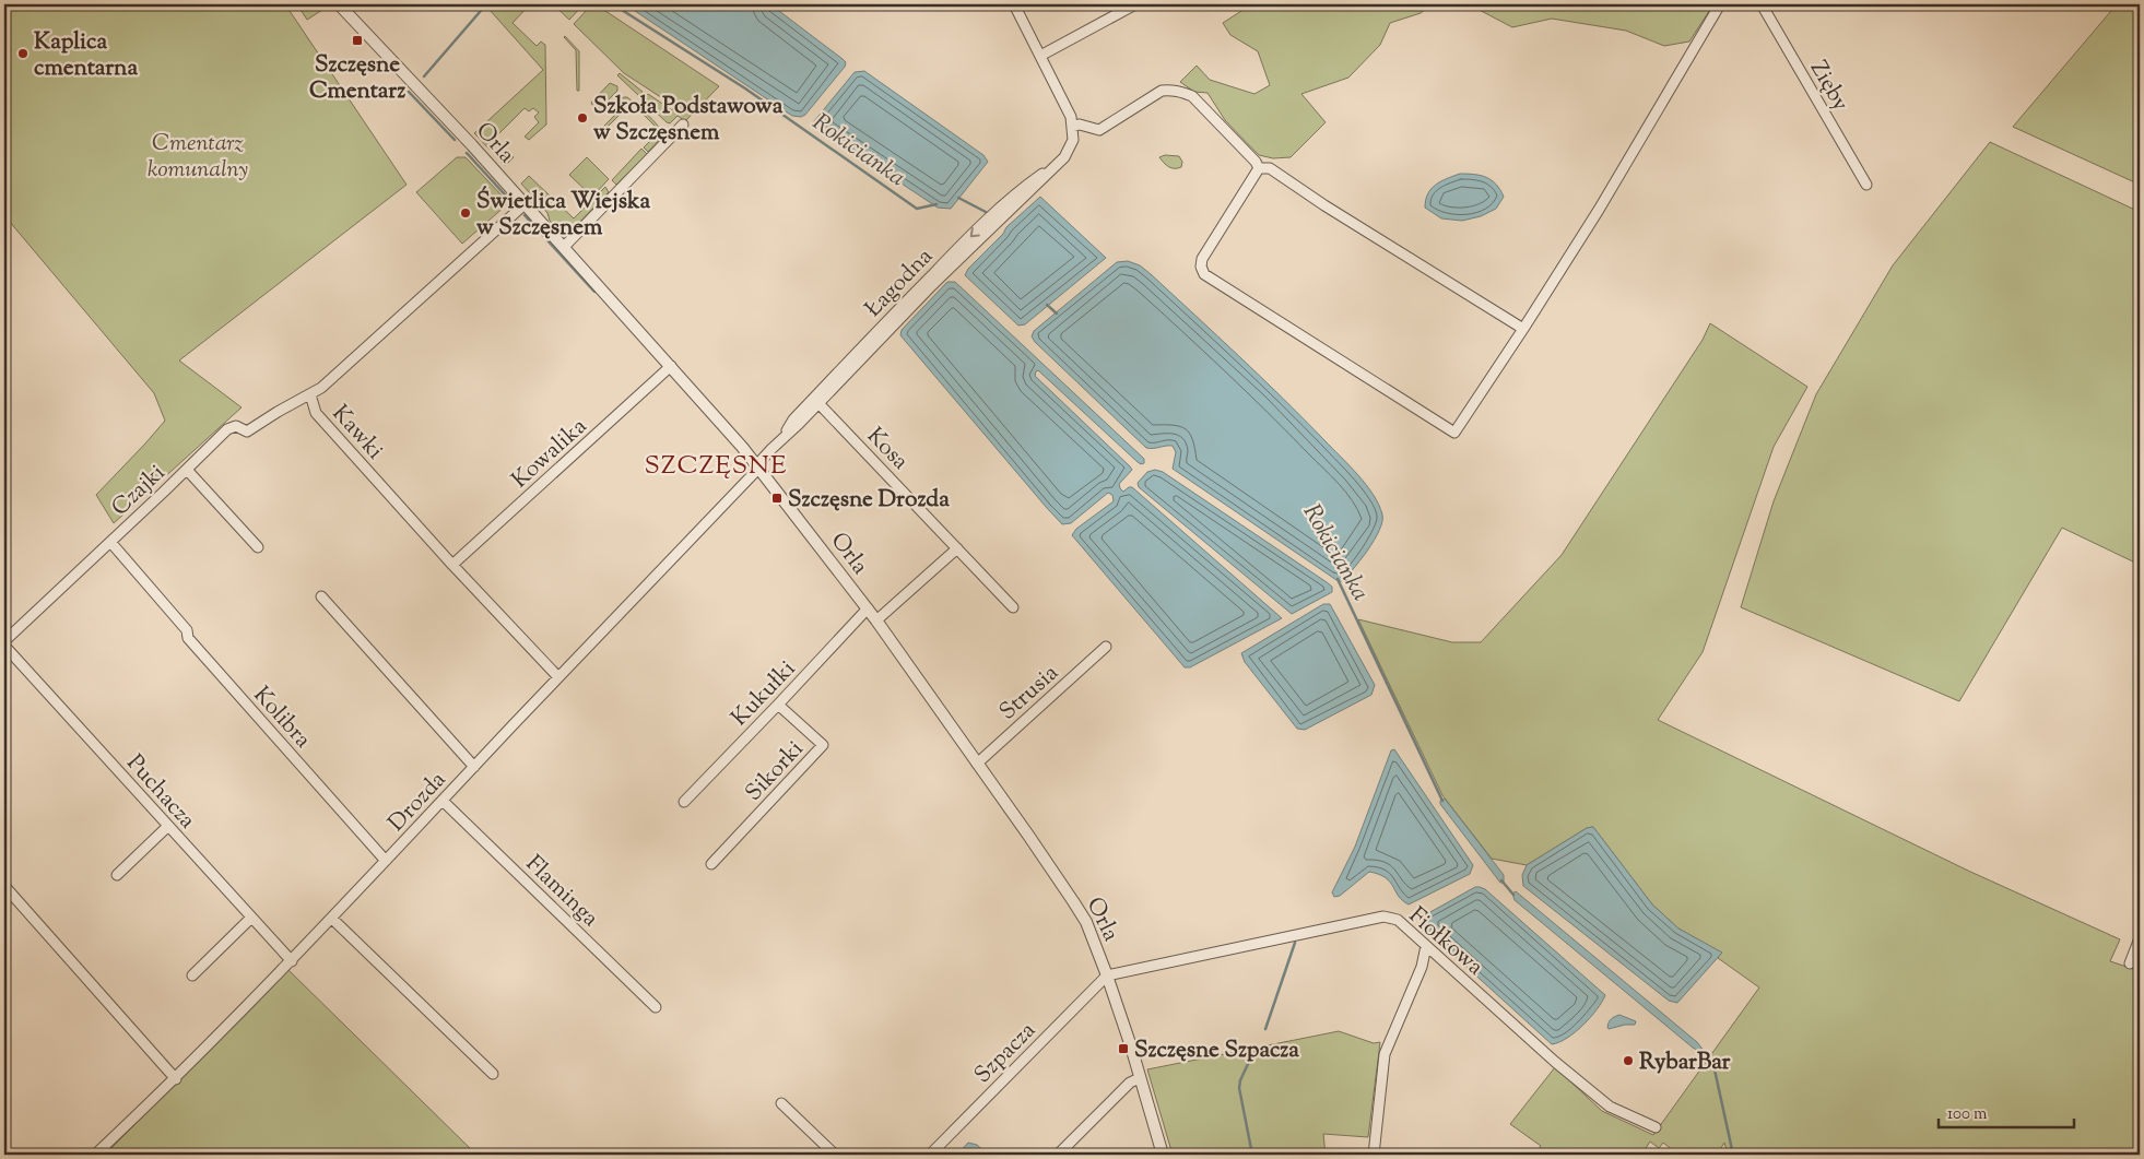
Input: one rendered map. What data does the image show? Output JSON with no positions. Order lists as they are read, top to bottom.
{
  "streets": {
    "street": [
      "Zięby",
      "Orla",
      "Łagodna",
      "Kawki",
      "Kosa",
      "Kowalika",
      "Czajki",
      "Strusia",
      "Kukułki",
      "Kolibra",
      "Sikorki",
      "Puchacza",
      "Drozda",
      "Flaminga",
      "Fiołkowa",
      "Szpacza"
    ]
  },
  "crossings": [
    ["Orla", "Łagodna"],
    ["Orla", "Kawki"],
    ["Orla", "Kowalika"],
    ["Orla", "Strusia"],
    ["Orla", "Kukułki"],
    ["Orla", "Drozda"],
    ["Orla", "Fiołkowa"],
    ["Orla", "Szpacza"],
    ["Łagodna", "Kosa"],
    ["Łagodna", "Drozda"],
    ["Kawki", "Kowalika"],
    ["Kawki", "Czajki"],
    ["Kawki", "Drozda"],
    ["Czajki", "Kolibra"],
    ["Kukułki", "Sikorki"],
    ["Kolibra", "Drozda"],
    ["Puchacza", "Drozda"],
    ["Drozda", "Flaminga"],
    ["Fiołkowa", "Szpacza"]
  ],
  "districts": ["SZCZĘSNE"],
  "water": ["Rokicianka"],
  "parks": ["Cmentarz komunalny"],
  "places": {
    "transit": ["Szczęsne Cmentarz", "Szczęsne Drozda", "Szczęsne Szpacza"],
    "other": [
      "Kaplica cmentarna",
      "Szkoła Podstawowa w Szczęsnem",
      "Świetlica Wiejska w Szczęsnem",
      "RybarBar"
    ]
  },
  "scale_bar": "100 m"
}
